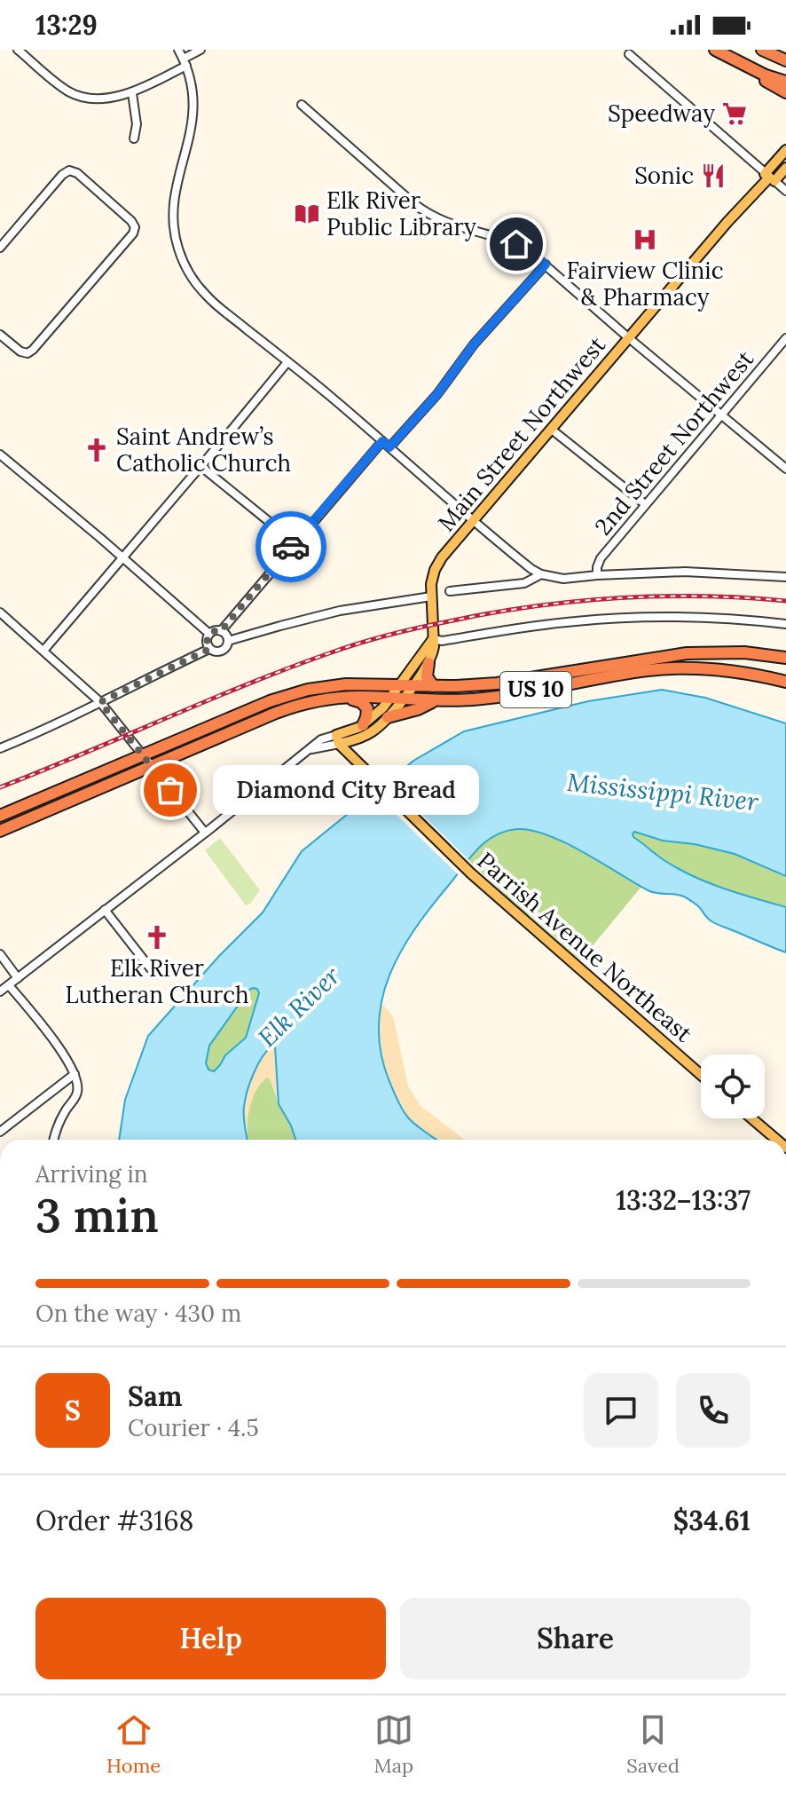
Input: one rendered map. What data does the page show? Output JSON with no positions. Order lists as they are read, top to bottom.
{
  "streets": {
    "highway": ["US 10"],
    "main road": ["Main Street Northwest", "Parrish Avenue Northeast"],
    "street": ["2nd Street Northwest"]
  },
  "crossings": [
    ["Main Street Northwest", "US 10"],
    ["Main Street Northwest", "Parrish Avenue Northeast"]
  ],
  "water": ["Mississippi River", "Elk River"],
  "places": {
    "supermarket": ["Speedway"],
    "restaurant": ["Sonic"],
    "library": ["Elk River Public Library"],
    "hospital": ["Fairview Clinic & Pharmacy"],
    "church": ["Saint Andrew’s Catholic Church", "Elk River Lutheran Church"],
    "other": ["Diamond City Bread"]
  },
  "page": {
    "status": "13:29",
    "bubble": "Diamond City Bread",
    "heading": ["3 min", "Arriving in", "13:32–13:37"],
    "panel": [
      "Sam",
      "Courier · 4.5",
      "Order #3168",
      "$34.61"
    ],
    "bar": "On the way · 430 m",
    "round": "S",
    "buttons": ["Help", "Share"],
    "tabs": ["Home", "Map", "Saved"]
  }
}
